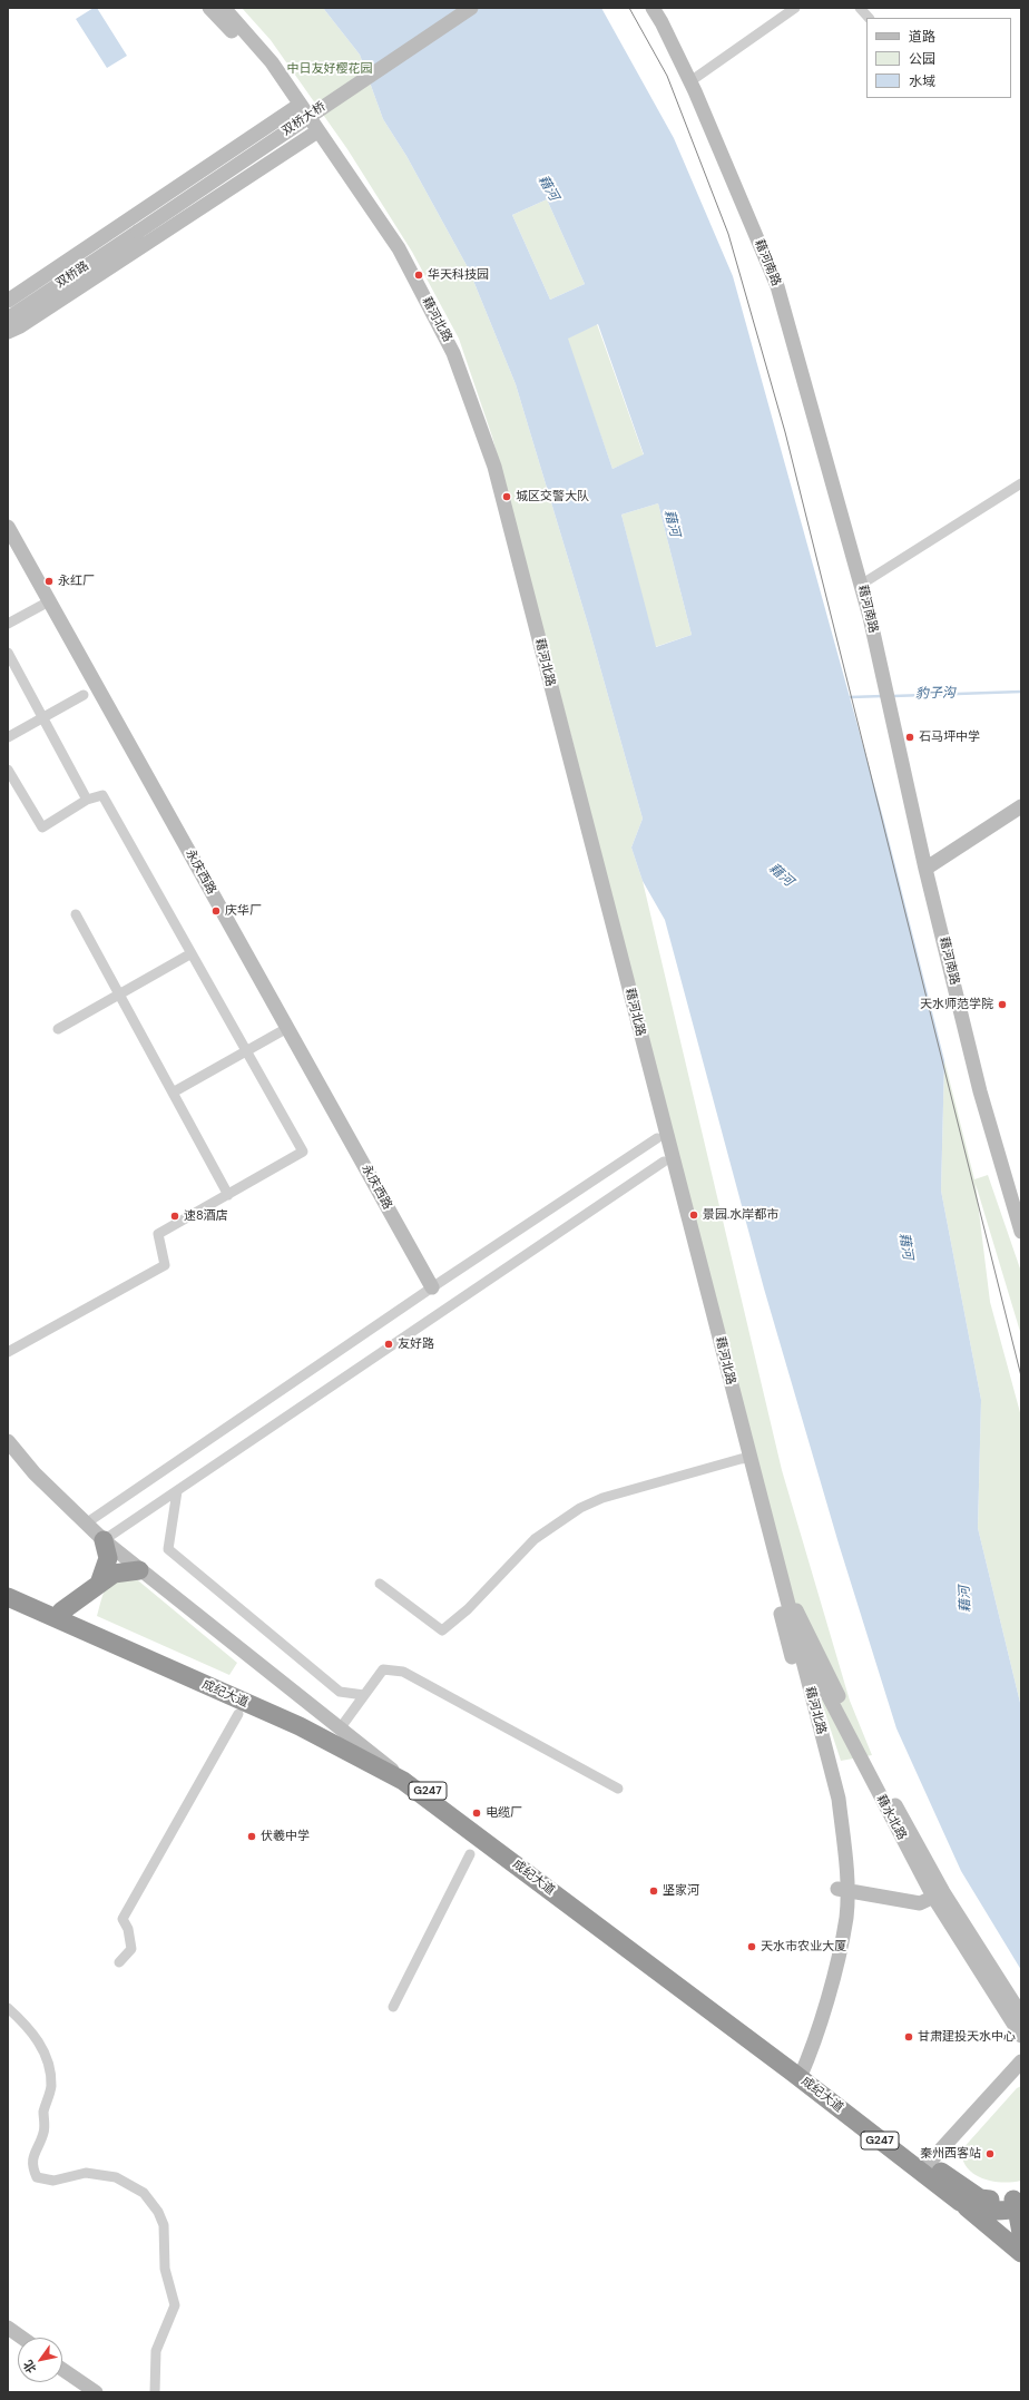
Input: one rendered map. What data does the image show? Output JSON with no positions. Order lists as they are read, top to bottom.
{
  "streets": {
    "highway": ["成纪大道", "G247"],
    "main road": [
      "双桥大桥",
      "藉河南路",
      "双桥路",
      "藉河北路",
      "永庆西路",
      "藉水北路"
    ]
  },
  "crossings": [
    ["双桥大桥", "双桥路"],
    ["藉河北路", "成纪大道"],
    ["藉河北路", "藉水北路"]
  ],
  "water": ["藉河", "豹子沟"],
  "parks": ["中日友好樱花园"],
  "places": [
    "华天科技园",
    "城区交警大队",
    "永红厂",
    "石马坪中学",
    "庆华厂",
    "天水师范学院",
    "景园.水岸都市",
    "速8酒店",
    "友好路",
    "电缆厂",
    "伏羲中学",
    "坚家河",
    "天水市农业大厦",
    "甘肃建投天水中心",
    "秦州西客站"
  ],
  "legend": ["道路", "公园", "水域"],
  "north": "bottom left"
}
